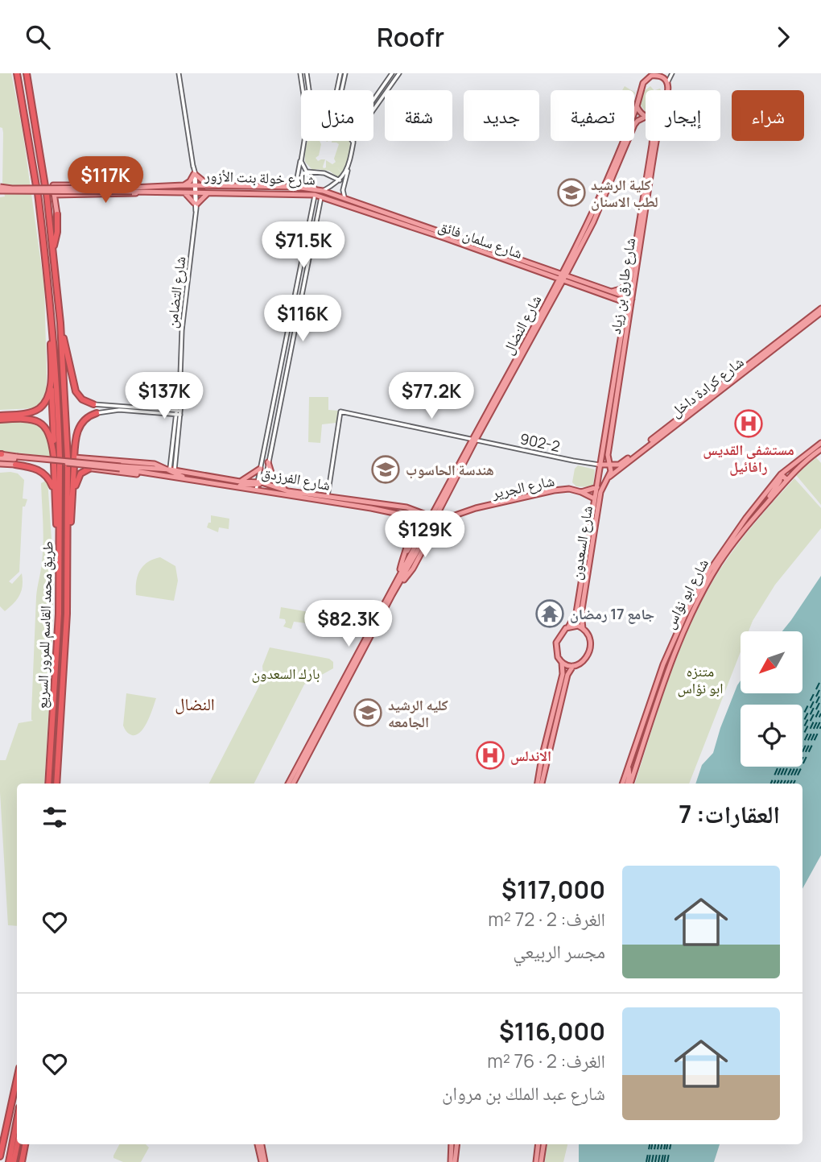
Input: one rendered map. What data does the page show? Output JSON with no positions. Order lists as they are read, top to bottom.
{
  "streets": {
    "highway": ["طريق محمد القاسم للمرور السريع"],
    "main road": [
      "شارع خولة بنت الأزور",
      "شارع سلمان فائق",
      "شارع طارق بن زياد",
      "شارع النضال",
      "شارع كرادة داخل",
      "شارع الفرزدق",
      "شارع الجرير",
      "شارع السعدون",
      "شارع ابو نؤاس"
    ],
    "street": ["شارع التضامن", "902-2"]
  },
  "crossings": [
    ["شارع خولة بنت الأزور", "شارع سلمان فائق"],
    ["شارع خولة بنت الأزور", "شارع التضامن"],
    ["شارع سلمان فائق", "شارع طارق بن زياد"],
    ["شارع سلمان فائق", "شارع النضال"],
    ["شارع طارق بن زياد", "شارع كرادة داخل"],
    ["شارع طارق بن زياد", "902-2"],
    ["شارع طارق بن زياد", "شارع السعدون"],
    ["شارع التضامن", "شارع الفرزدق"],
    ["شارع النضال", "902-2"],
    ["شارع النضال", "شارع الفرزدق"],
    ["شارع النضال", "شارع الجرير"],
    ["شارع كرادة داخل", "902-2"],
    ["شارع كرادة داخل", "شارع الجرير"],
    ["شارع كرادة داخل", "شارع السعدون"],
    ["902-2", "شارع الفرزدق"],
    ["902-2", "شارع السعدون"],
    ["شارع الفرزدق", "شارع الجرير"],
    ["شارع الجرير", "شارع السعدون"]
  ],
  "districts": ["النضال"],
  "parks": ["متنزه ابو نؤاس", "بارك السعدون"],
  "places": {
    "school or university": ["كلية الرشيد لطب الاسنان", "هندسة الحاسوب", "كليه الرشيد الجامعه"],
    "hospital": ["مستشفى القديس رافائيل", "الاندلس"],
    "temple": ["جامع 17 رمضان"]
  },
  "north": "bottom left",
  "page": {
    "header": "Roofr",
    "chip": [
      "شراء",
      "إيجار",
      "تصفية",
      "جديد",
      "شقة",
      "منزل"
    ],
    "price": [
      "$117K",
      "$71.5K",
      "$116K",
      "$137K",
      "$77.2K",
      "$129K",
      "$82.3K"
    ],
    "heading": "العقارات: 7",
    "list": [
      {
        "name": "$117,000",
        "note": "الغرف: 2 · 72 m² · مجسر الربيعي"
      },
      {
        "name": "$116,000",
        "note": "الغرف: 2 · 76 m² · شارع عبد الملك بن مروان"
      }
    ]
  }
}
